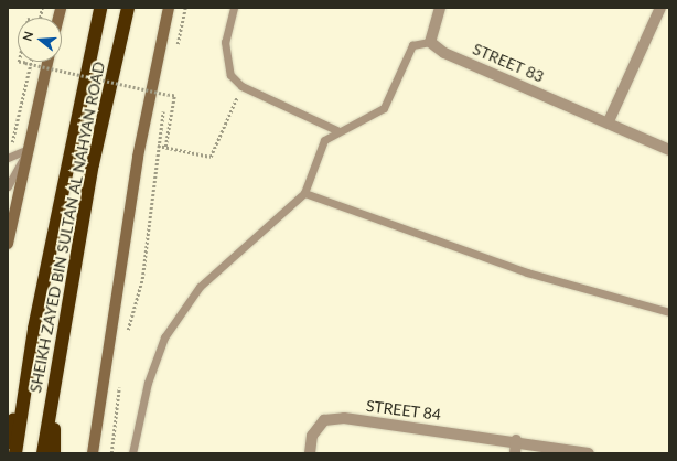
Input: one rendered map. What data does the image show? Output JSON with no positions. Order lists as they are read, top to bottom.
{
  "streets": {
    "highway": ["SHEIKH ZAYED BIN SULTAN AL NAHYAN ROAD"],
    "street": ["STREET 83", "STREET 84"]
  },
  "north": "left"
}
